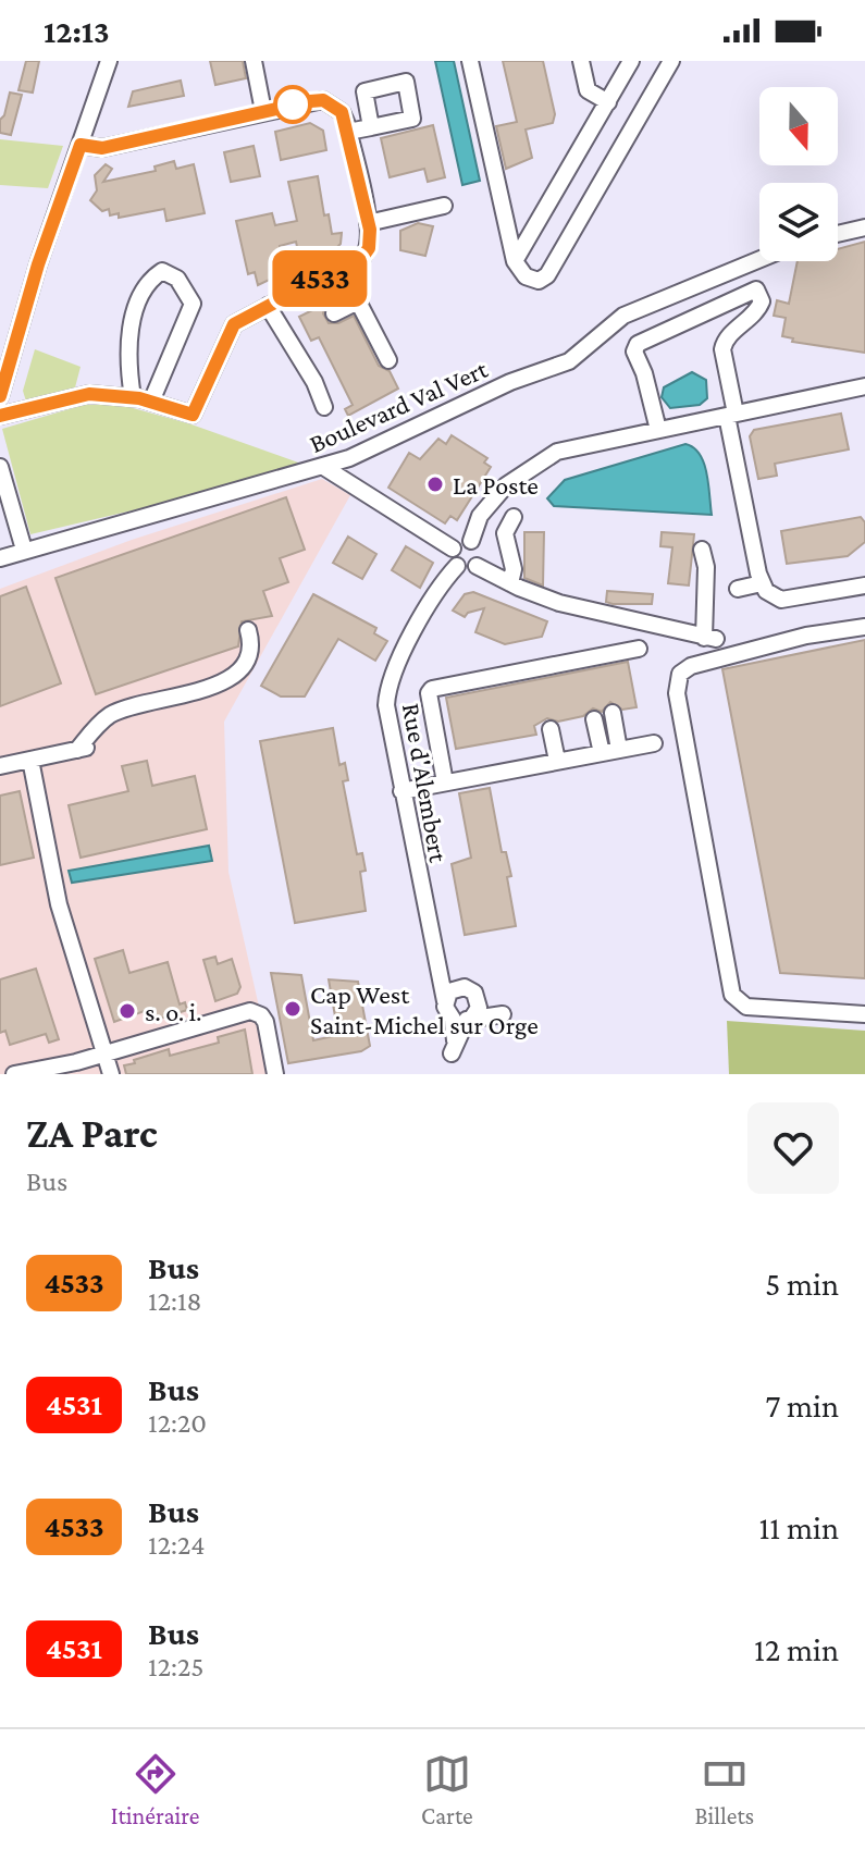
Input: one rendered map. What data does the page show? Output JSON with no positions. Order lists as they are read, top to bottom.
{
  "streets": {
    "street": ["Boulevard Val Vert", "Rue d'Alembert"]
  },
  "places": ["La Poste", "Cap West Saint-Michel sur Orge", "s. o. i."],
  "lines": ["bus line 4533"],
  "north": "bottom",
  "page": {
    "status": "12:13",
    "on_map": "4533",
    "heading": ["ZA Parc", "Bus"],
    "list": [
      {
        "mark": "4533",
        "name": "Bus",
        "note": "12:18",
        "value": "5 min"
      },
      {
        "mark": "4531",
        "name": "Bus",
        "note": "12:20",
        "value": "7 min"
      },
      {
        "mark": "4533",
        "name": "Bus",
        "note": "12:24",
        "value": "11 min"
      },
      {
        "mark": "4531",
        "name": "Bus",
        "note": "12:25",
        "value": "12 min"
      }
    ],
    "tabs": ["Itinéraire", "Carte", "Billets"]
  }
}
